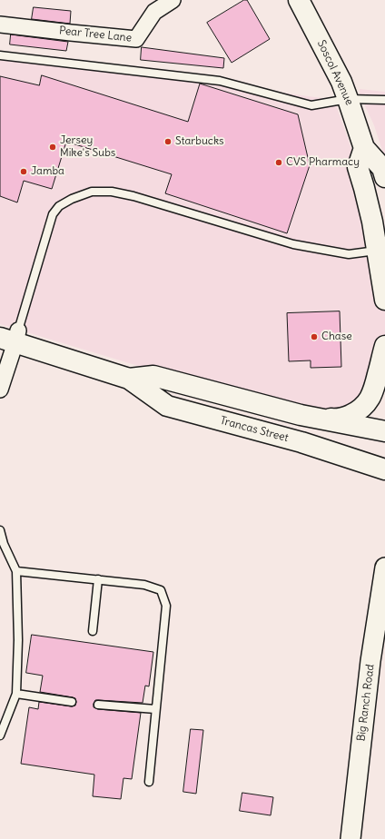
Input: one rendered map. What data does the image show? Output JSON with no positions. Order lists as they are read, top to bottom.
{
  "streets": {
    "main road": ["Soscol Avenue", "Trancas Street"],
    "street": ["Pear Tree Lane", "Big Ranch Road"]
  },
  "places": [
    "Starbucks",
    "Jersey Mike's Subs",
    "CVS Pharmacy",
    "Jamba",
    "Chase"
  ]
}
